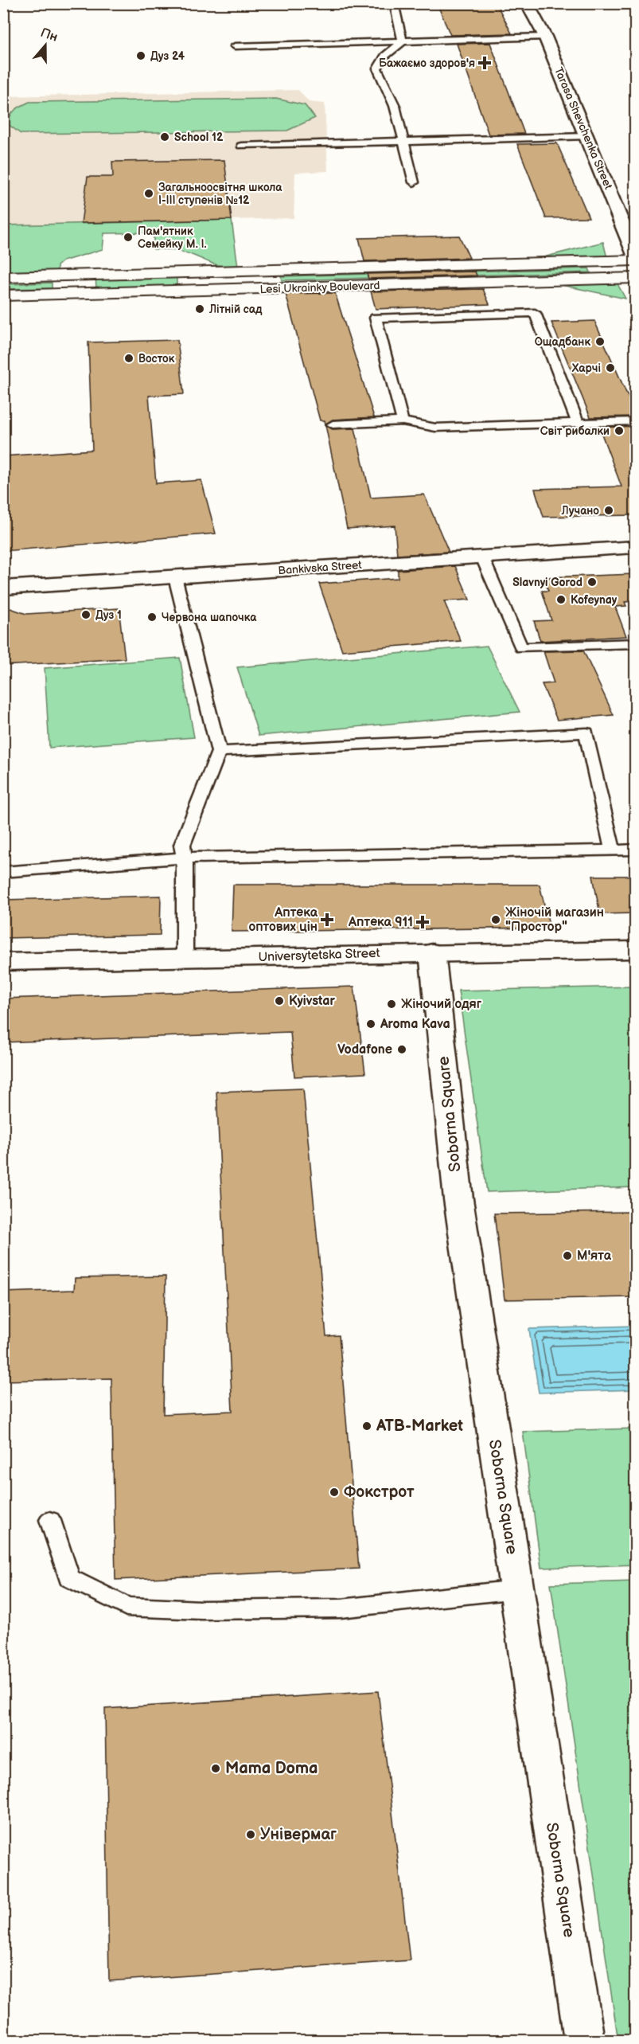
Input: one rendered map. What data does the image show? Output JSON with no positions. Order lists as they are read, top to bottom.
{
  "streets": {
    "street": [
      "Tarasa Shevchenka Street",
      "Lesi Ukrainky Boulevard",
      "Bankivska Street",
      "Universytetska Street",
      "Soborna Square"
    ]
  },
  "crossings": [
    ["Universytetska Street", "Soborna Square"]
  ],
  "places": {
    "other": [
      "Дуз 24",
      "School 12",
      "Загальноосвітня школа І-ІІІ ступенів №12",
      "Пам'ятник Семейку М. І.",
      "Літній сад",
      "Ощадбанк",
      "Восток",
      "Харчі",
      "Світ рибалки",
      "Лучано",
      "Slavnyi Gorod",
      "Kofeynay",
      "Дуз 1",
      "Червона шапочка",
      "Жіночій магазин \"Простор\"",
      "Kyivstar",
      "Жіночий одяг",
      "Aroma Kava",
      "Vodafone",
      "М'ята",
      "ATB-Market",
      "Фокстрот",
      "Mama Doma",
      "Універмаг"
    ],
    "health": ["Бажаємо здоров'я", "Аптека оптових цін", "Аптека 911"]
  },
  "north": "top"
}
